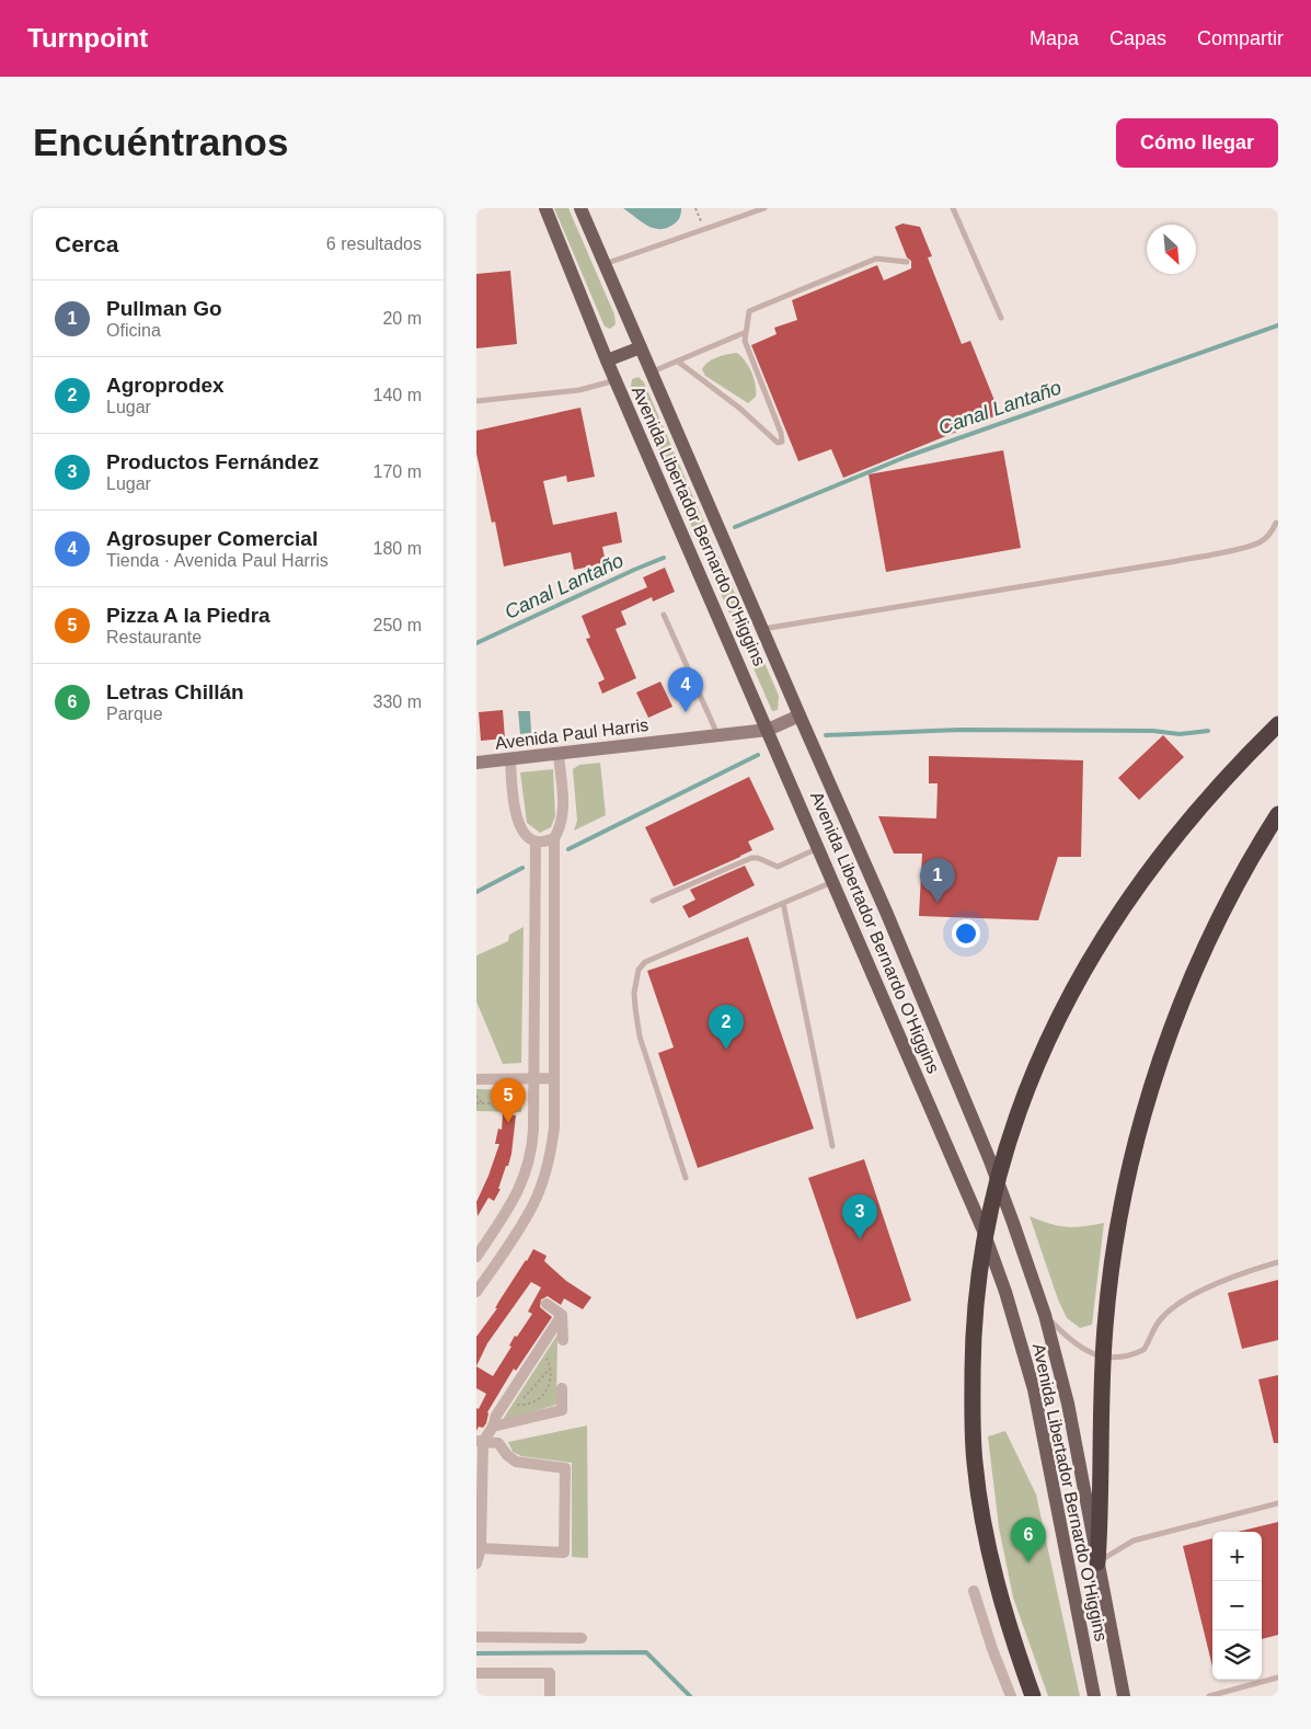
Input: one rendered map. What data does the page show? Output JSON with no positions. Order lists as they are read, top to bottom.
{
  "streets": {
    "main road": ["Avenida Libertador Bernardo O'Higgins", "Avenida Paul Harris"]
  },
  "crossings": [
    ["Avenida Libertador Bernardo O'Higgins", "Avenida Paul Harris"]
  ],
  "water": ["Canal Lantaño"],
  "north": "bottom right",
  "page": {
    "header": "Turnpoint",
    "nav": ["Mapa", "Capas", "Compartir"],
    "buttons": "Cómo llegar",
    "title": "Encuéntranos",
    "heading": ["Cerca", "6 resultados"],
    "list": [
      {
        "mark": "1",
        "name": "Pullman Go",
        "note": "Oficina",
        "value": "20 m"
      },
      {
        "mark": "2",
        "name": "Agroprodex",
        "note": "Lugar",
        "value": "140 m"
      },
      {
        "mark": "3",
        "name": "Productos Fernández",
        "note": "Lugar",
        "value": "170 m"
      },
      {
        "mark": "4",
        "name": "Agrosuper Comercial",
        "note": "Tienda · Avenida Paul Harris",
        "value": "180 m"
      },
      {
        "mark": "5",
        "name": "Pizza A la Piedra",
        "note": "Restaurante",
        "value": "250 m"
      },
      {
        "mark": "6",
        "name": "Letras Chillán",
        "note": "Parque",
        "value": "330 m"
      }
    ],
    "pins": [
      "4",
      "1",
      "2",
      "5",
      "3",
      "6"
    ],
    "map_buttons": ["+", "−"]
  }
}
